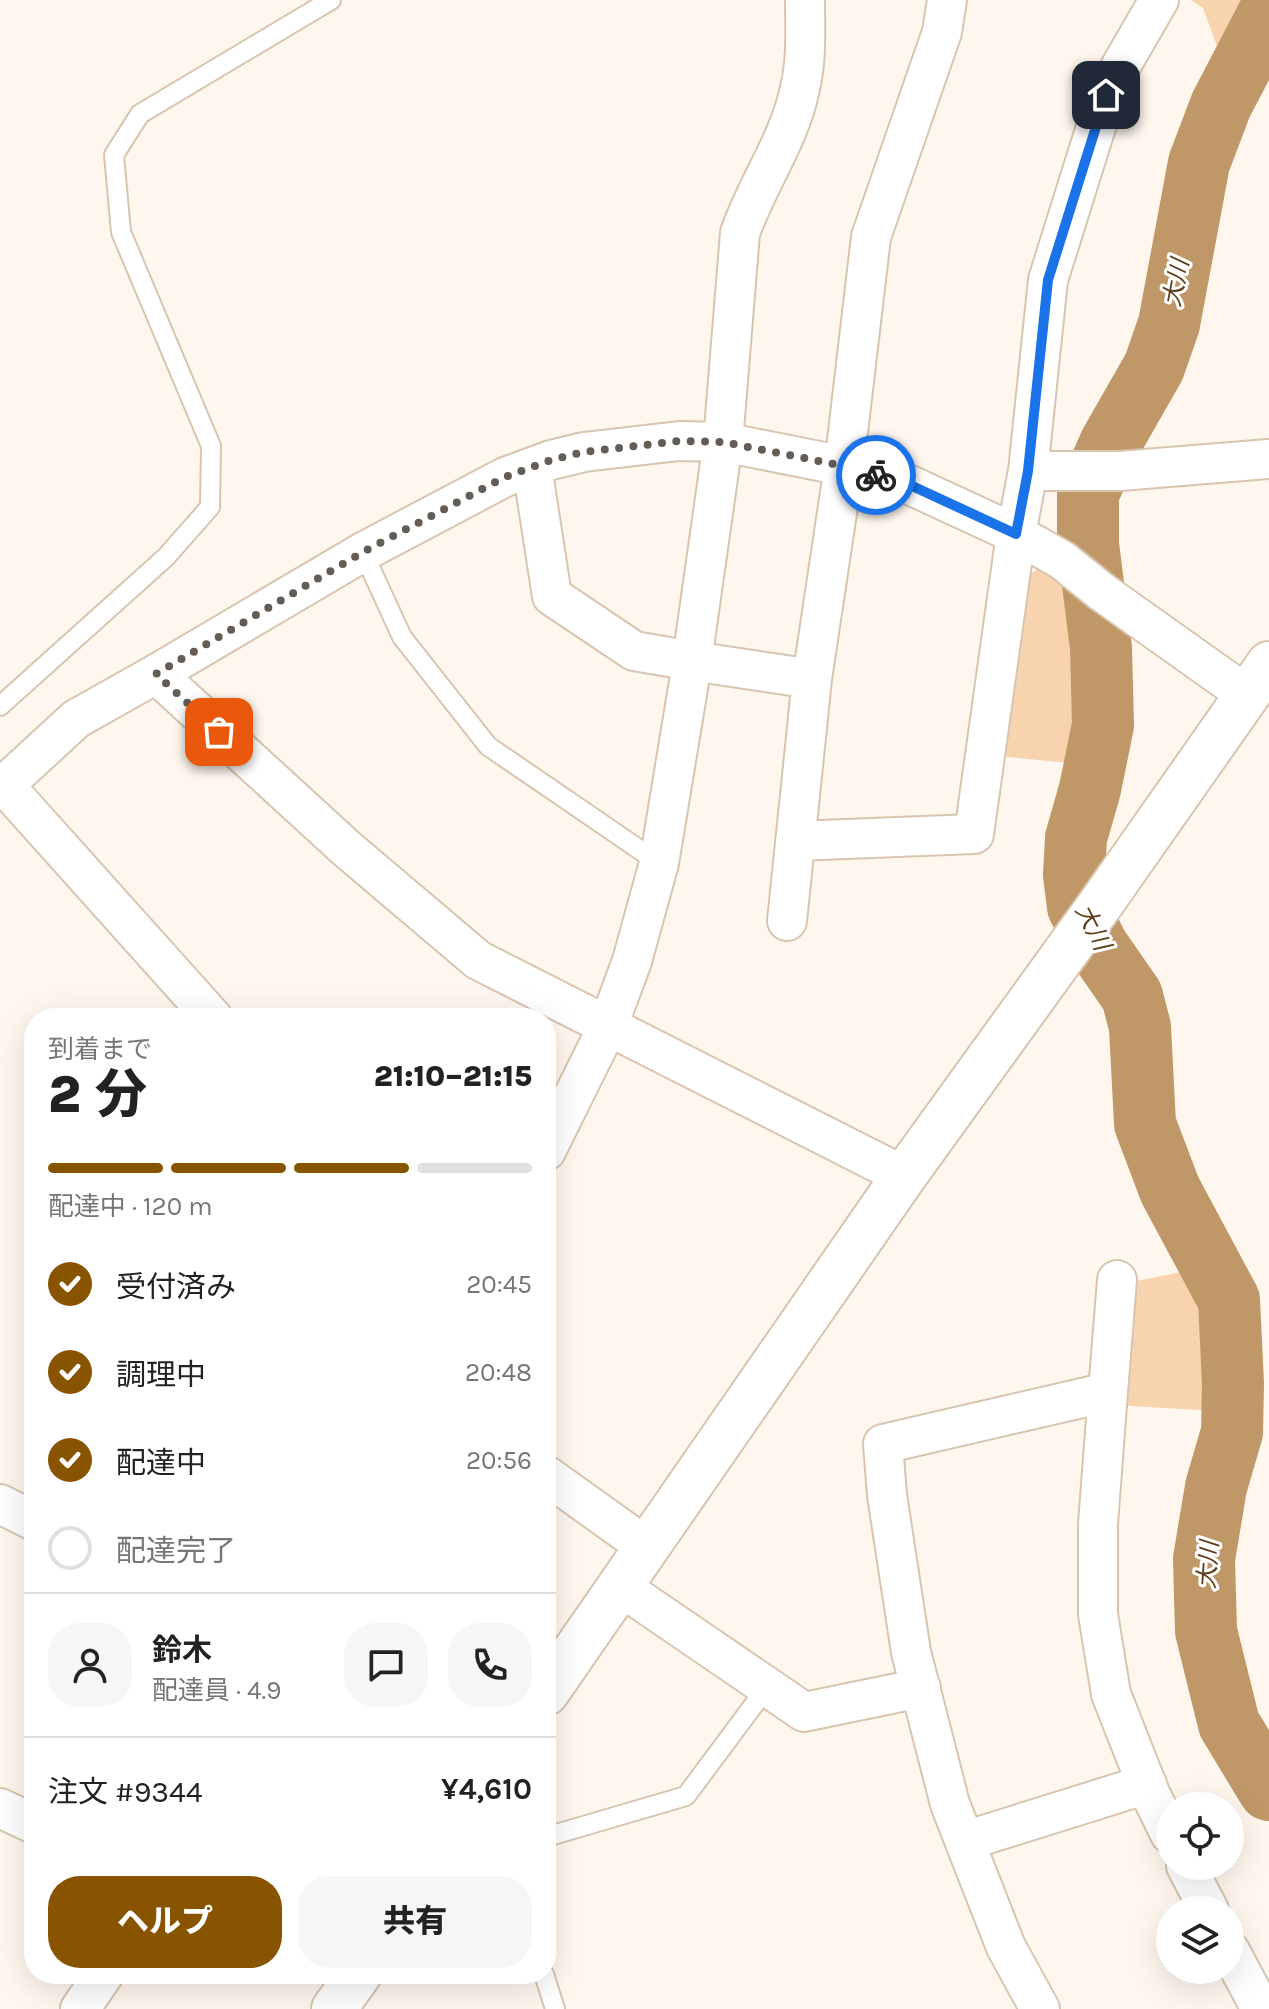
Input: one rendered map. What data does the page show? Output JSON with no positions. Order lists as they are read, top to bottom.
{
  "water": ["大川"],
  "page": {
    "heading": ["2 分", "到着まで", "21:10–21:15"],
    "panel": [
      "鈴木",
      "配達員 · 4.9",
      "注文 #9344",
      "¥4,610"
    ],
    "bar": "配達中 · 120 m",
    "list": [
      ["受付済み", "20:45"],
      ["調理中", "20:48"],
      ["配達中", "20:56"],
      "配達完了"
    ],
    "buttons": ["ヘルプ", "共有"]
  }
}
